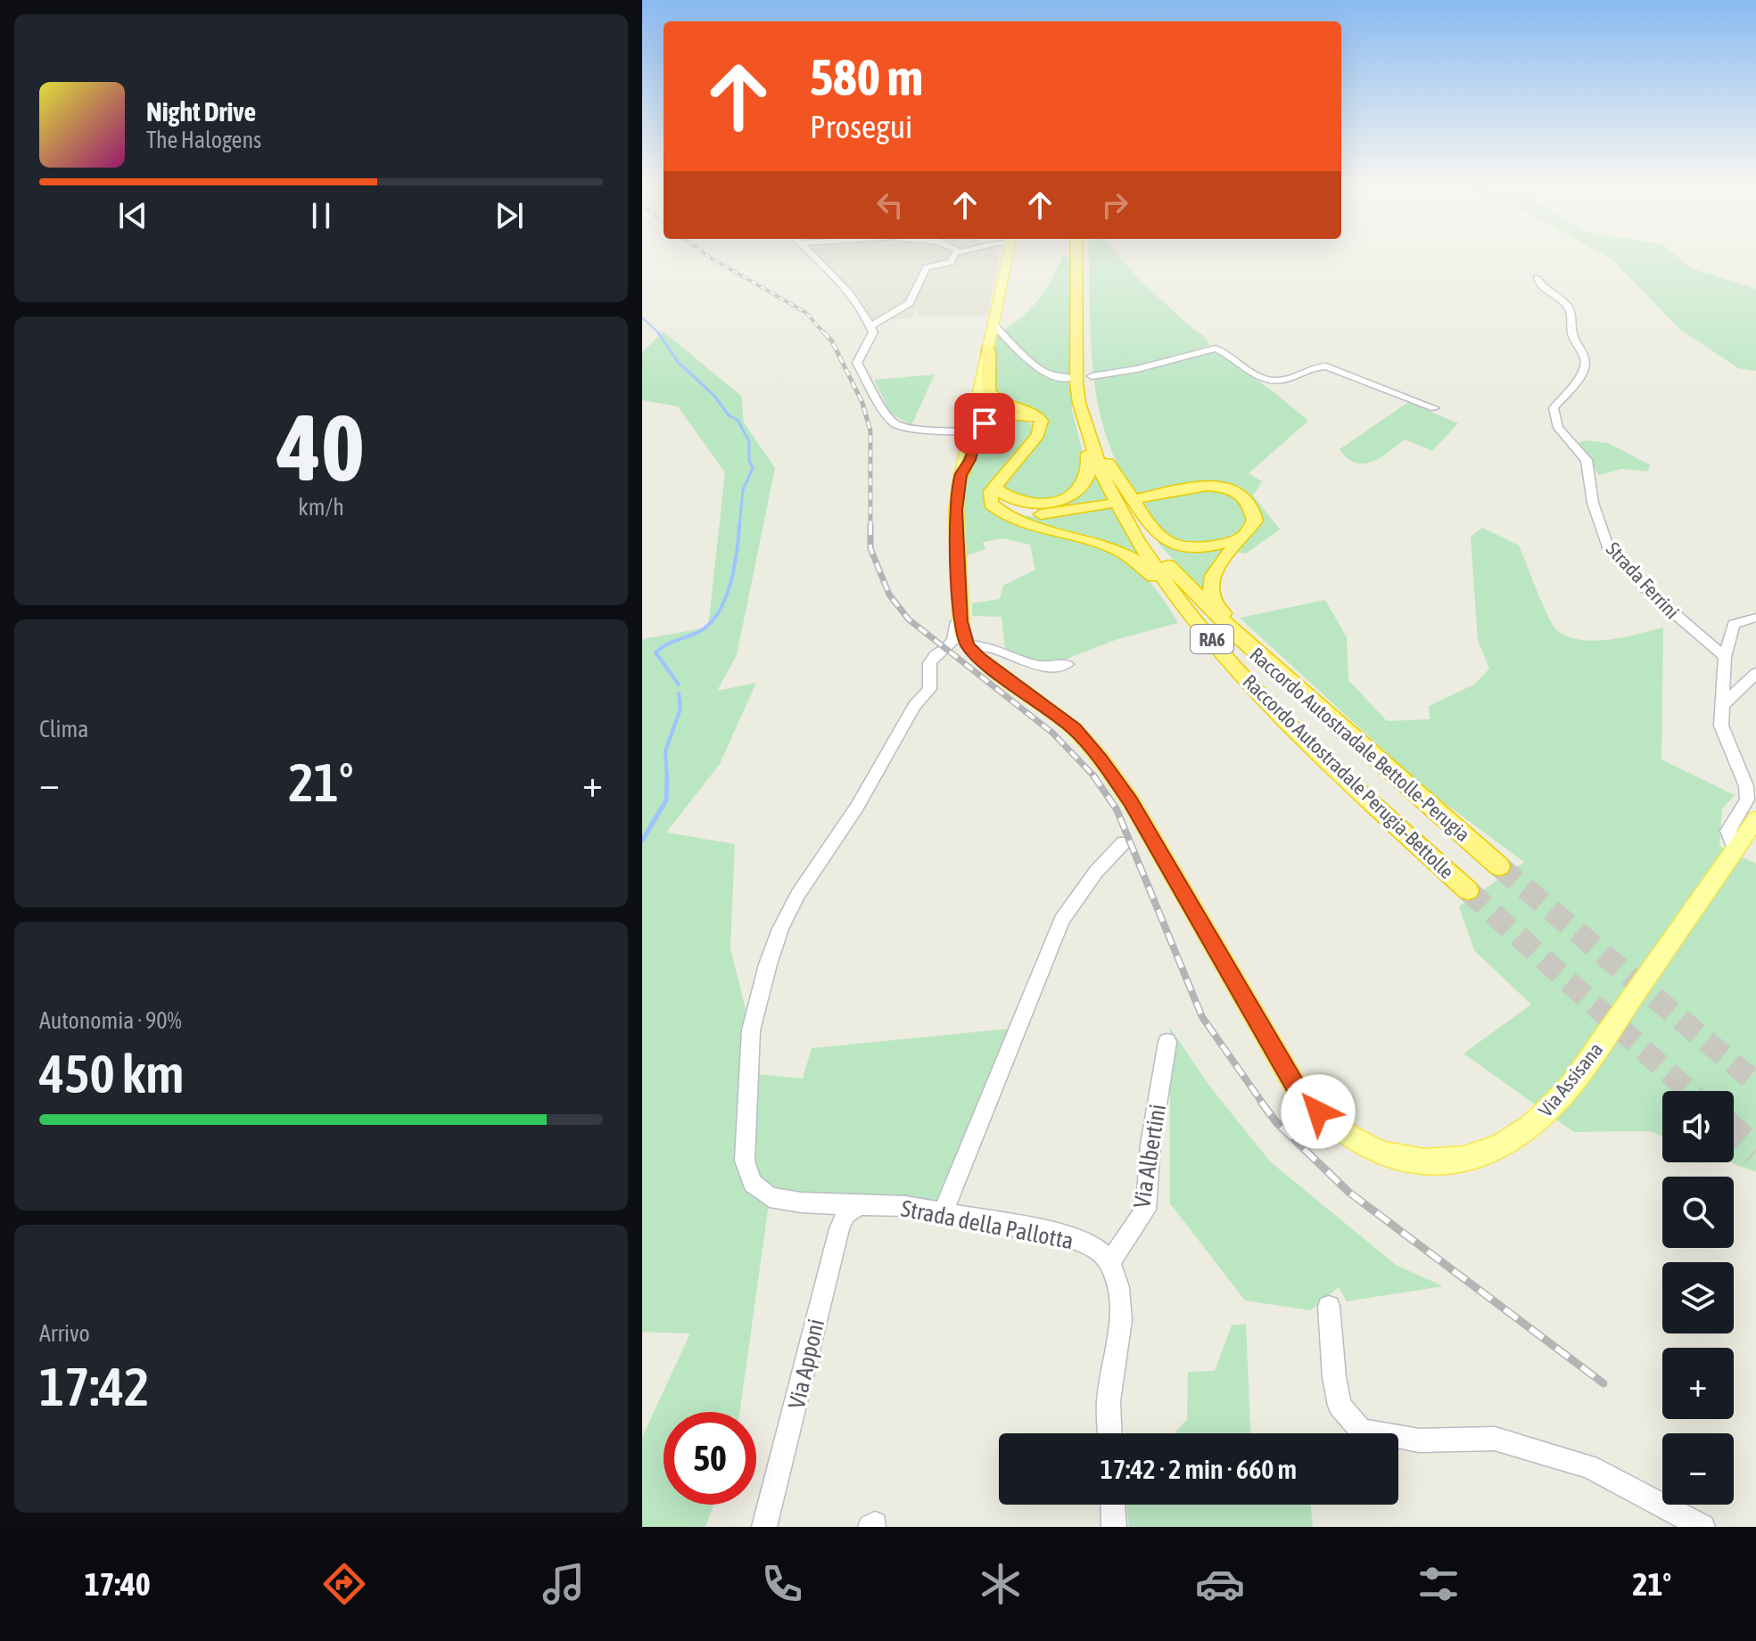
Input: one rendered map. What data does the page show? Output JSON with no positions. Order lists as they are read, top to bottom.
{
  "streets": {
    "highway": ["RA6", "Raccordo Autostradale Bettolle-Perugia", "Raccordo Autostradale Perugia-Bettolle"],
    "main road": ["Via Assisana"],
    "street": [
      "Strada Ferrini",
      "Via Albertini",
      "Strada della Pallotta",
      "Via Apponi"
    ]
  },
  "crossings": [
    ["RA6", "Raccordo Autostradale Perugia-Bettolle"],
    ["Raccordo Autostradale Bettolle-Perugia", "Raccordo Autostradale Perugia-Bettolle"],
    ["Via Assisana", "Strada della Pallotta"],
    ["Via Albertini", "Strada della Pallotta"],
    ["Strada della Pallotta", "Via Apponi"]
  ],
  "page": {
    "turn": ["580 m", "Prosegui"],
    "song": ["Night Drive", "The Halogens"],
    "tile": [
      ["40", "km/h"],
      "Clima",
      ["Autonomia · 90%", "450 km"],
      ["Arrivo", "17:42"]
    ],
    "heat": ["−", "21°", "+"],
    "map_buttons": ["+", "−"],
    "limit": "50",
    "trip": "17:42 · 2 min · 660 m",
    "tabs": ["17:40", "21°"]
  }
}
